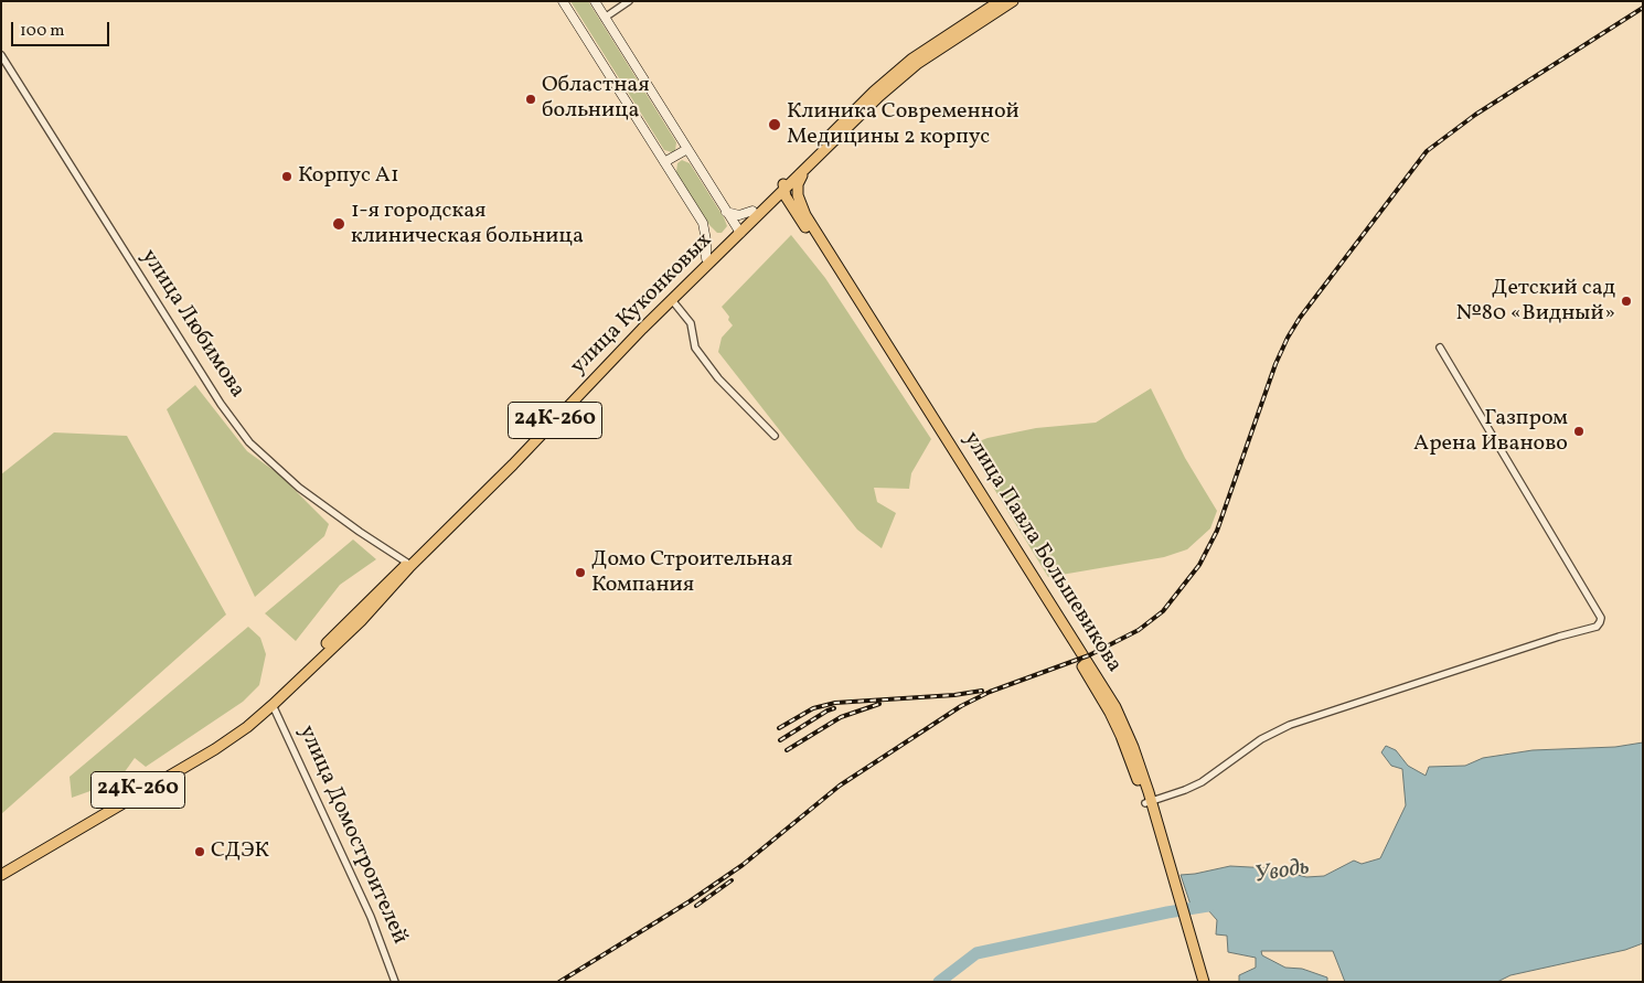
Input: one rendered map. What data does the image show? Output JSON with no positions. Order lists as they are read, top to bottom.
{
  "streets": {
    "main road": ["улица Куконковых", "24К-260", "улица Павла Большевикова"],
    "street": ["улица Любимова", "улица Домостроителей"]
  },
  "crossings": [
    ["улица Куконковых", "улица Любимова"],
    ["улица Куконковых", "24К-260"],
    ["улица Куконковых", "улица Домостроителей"],
    ["24К-260", "улица Домостроителей"]
  ],
  "water": ["Уводь"],
  "places": [
    "Областная больница",
    "Клиника Современной Медицины 2 корпус",
    "Корпус А1",
    "1-я городская клиническая больница",
    "Детский сад №80 «Видный»",
    "Газпром Арена Иваново",
    "Домо Строительная Компания",
    "СДЭК"
  ],
  "scale_bar": "100 m"
}
